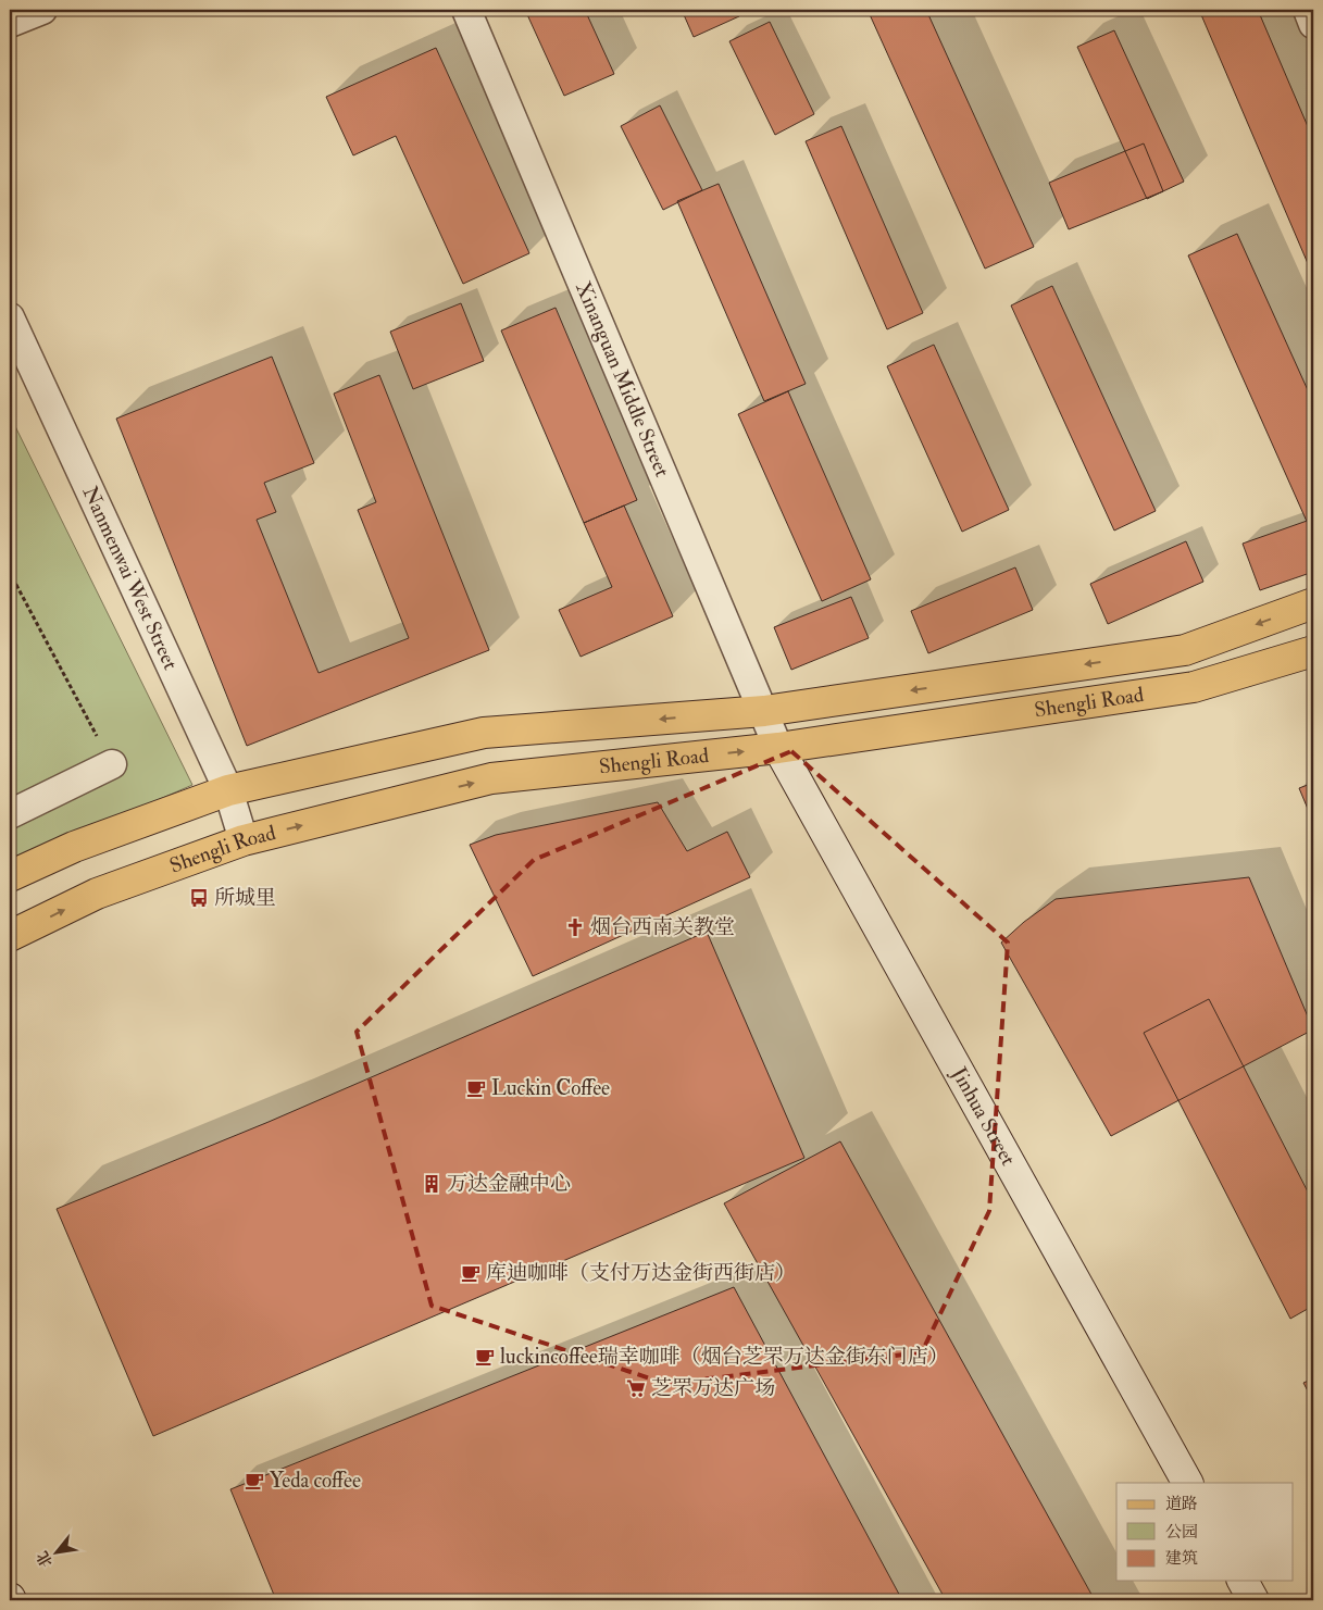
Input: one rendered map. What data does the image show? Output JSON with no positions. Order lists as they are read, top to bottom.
{
  "streets": {
    "main road": ["Shengli Road"],
    "street": ["Xinanguan Middle Street", "Nanmenwai West Street", "Jinhua Street"]
  },
  "crossings": [
    ["Xinanguan Middle Street", "Shengli Road"],
    ["Xinanguan Middle Street", "Jinhua Street"],
    ["Nanmenwai West Street", "Shengli Road"],
    ["Shengli Road", "Jinhua Street"]
  ],
  "places": {
    "bus stop": ["所城里"],
    "church": ["烟台西南关教堂"],
    "cafe": [
      "Luckin Coffee",
      "库迪咖啡（支付万达金街西街店）",
      "luckincoffee瑞幸咖啡（烟台芝罘万达金街东门店）",
      "Yeda coffee"
    ],
    "building": ["万达金融中心"],
    "supermarket": ["芝罘万达广场"]
  },
  "legend": ["道路", "公园", "建筑"],
  "north": "bottom left"
}
